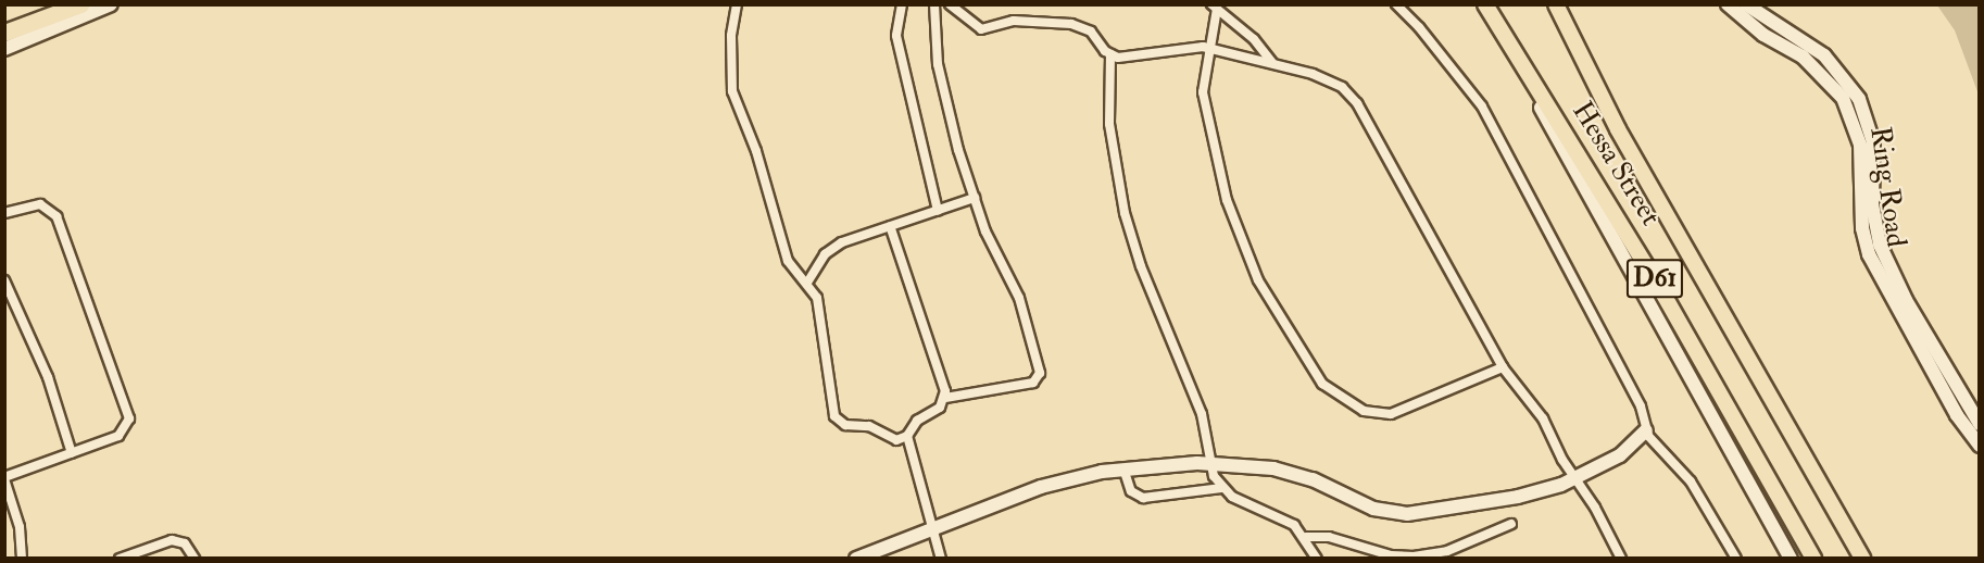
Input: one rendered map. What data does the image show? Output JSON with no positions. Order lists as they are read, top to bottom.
{
  "streets": {
    "main road": ["Hessa Street", "D61"],
    "street": ["Ring Road"]
  }
}
